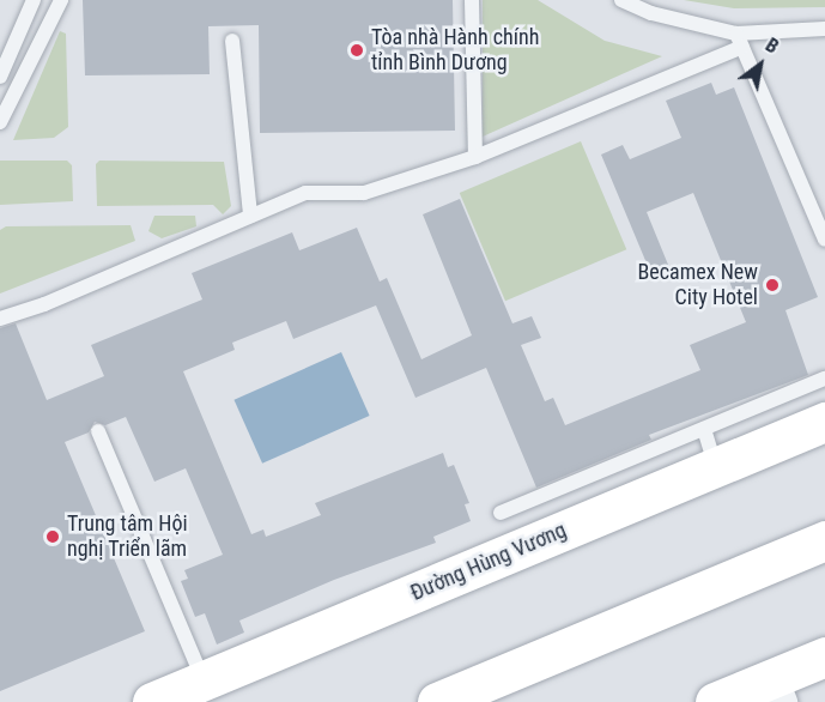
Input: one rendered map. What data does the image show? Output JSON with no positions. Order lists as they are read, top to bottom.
{
  "streets": {
    "main road": ["Đường Hùng Vương"]
  },
  "places": ["Tòa nhà Hành chính tỉnh Bình Dương", "Becamex New City Hotel", "Trung tâm Hội nghị Triển lãm"],
  "north": "top right"
}
